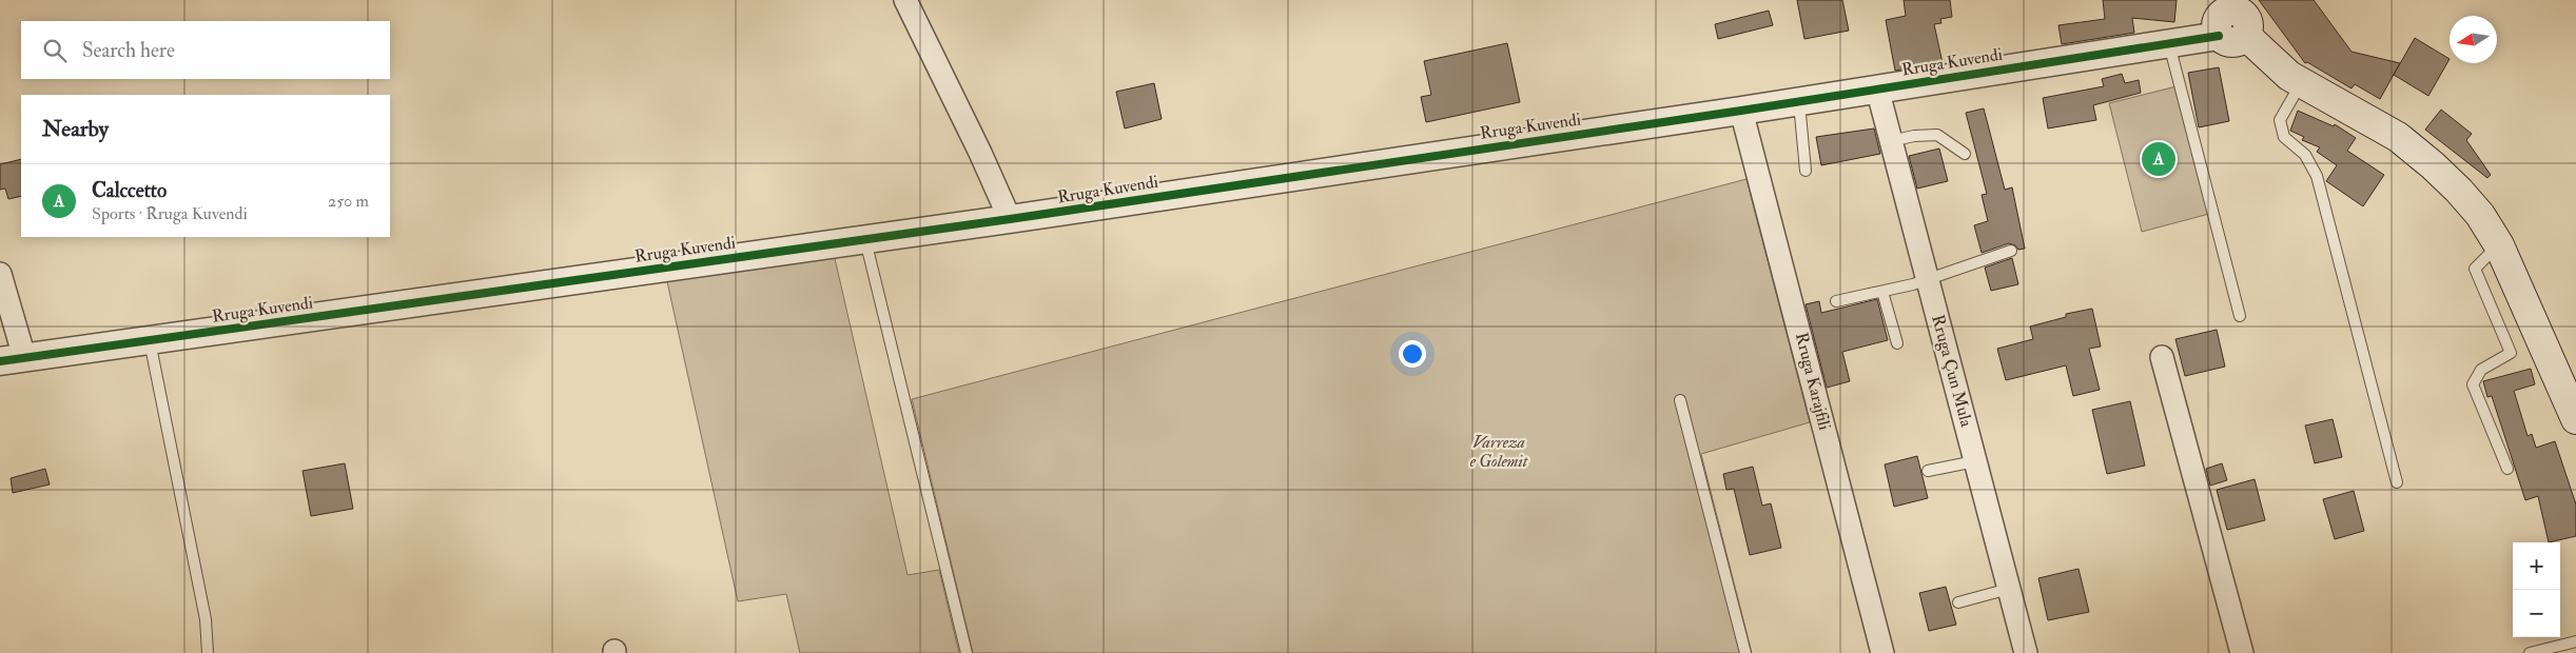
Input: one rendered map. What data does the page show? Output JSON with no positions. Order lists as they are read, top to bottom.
{
  "streets": {
    "street": ["Rruga Kuvendi", "Rruga Çun Mula", "Rruga Karajfili"]
  },
  "crossings": [
    ["Rruga Kuvendi", "Rruga Çun Mula"],
    ["Rruga Kuvendi", "Rruga Karajfili"]
  ],
  "parks": ["Varreza e Golemit"],
  "north": "left",
  "page": {
    "search": "Search here",
    "heading": "Nearby",
    "pins": "A",
    "list": [
      {
        "mark": "A",
        "name": "Calccetto",
        "note": "Sports · Rruga Kuvendi",
        "value": "250 m"
      }
    ],
    "map_buttons": ["+", "−"]
  }
}
